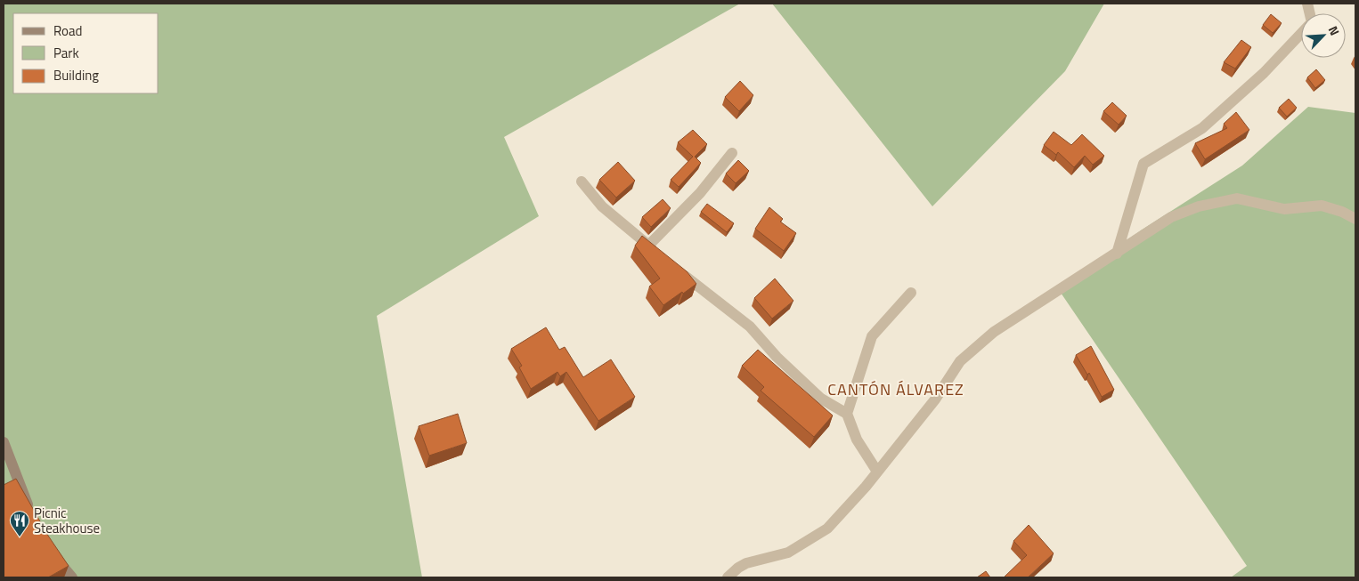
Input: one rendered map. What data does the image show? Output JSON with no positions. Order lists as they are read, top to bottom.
{
  "districts": ["CANTÓN ÁLVAREZ"],
  "places": {
    "restaurant": ["Picnic Steakhouse"]
  },
  "legend": ["Road", "Park", "Building"],
  "north": "top right"
}
